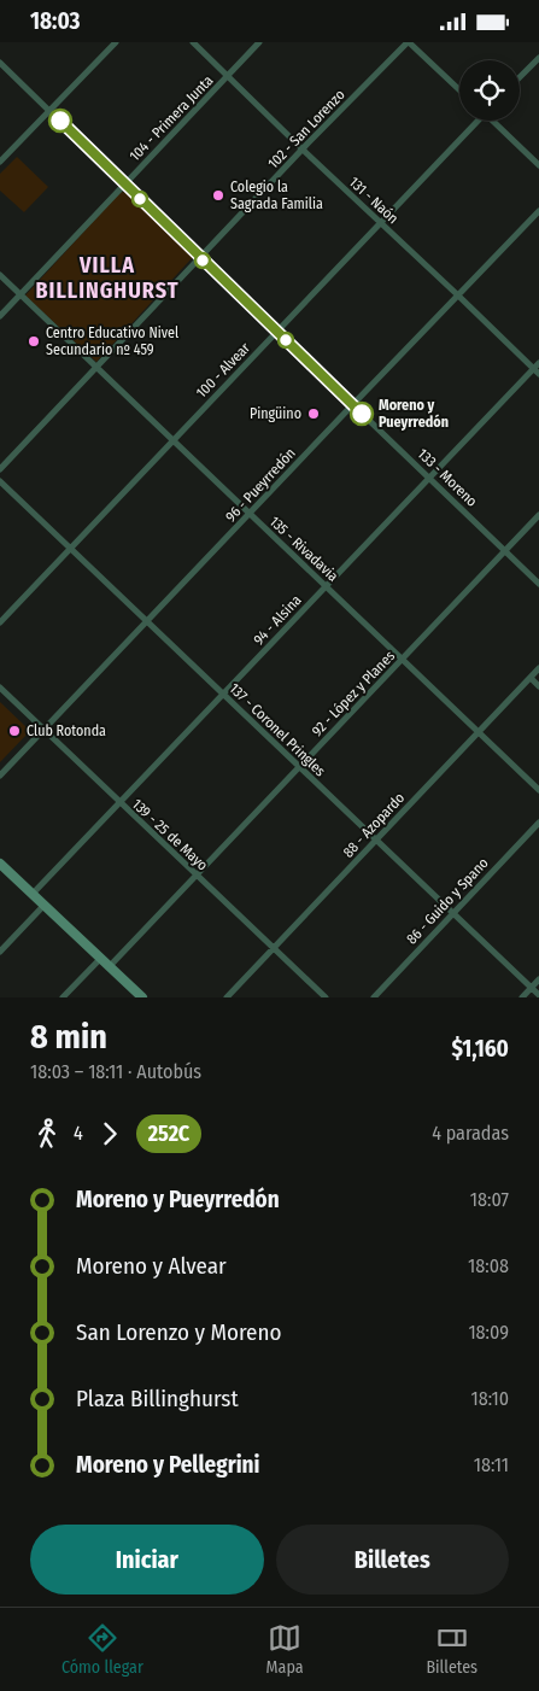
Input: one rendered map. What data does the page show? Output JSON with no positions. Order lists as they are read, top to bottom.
{
  "streets": {
    "street": [
      "104 - Primera Junta",
      "102 - San Lorenzo",
      "131 - Naón",
      "100 - Alvear",
      "133 - Moreno",
      "96 - Pueyrredón",
      "135 - Rivadavia",
      "94 - Alsina",
      "92 - López y Planes",
      "137 - Coronel Pringles",
      "88 - Azopardo",
      "139 - 25 de Mayo",
      "86 - Guido y Spano"
    ]
  },
  "crossings": [
    ["104 - Primera Junta", "131 - Naón"],
    ["104 - Primera Junta", "133 - Moreno"],
    ["104 - Primera Junta", "135 - Rivadavia"],
    ["102 - San Lorenzo", "131 - Naón"],
    ["102 - San Lorenzo", "133 - Moreno"],
    ["102 - San Lorenzo", "135 - Rivadavia"],
    ["131 - Naón", "100 - Alvear"],
    ["131 - Naón", "96 - Pueyrredón"],
    ["131 - Naón", "94 - Alsina"],
    ["100 - Alvear", "133 - Moreno"],
    ["100 - Alvear", "135 - Rivadavia"],
    ["100 - Alvear", "137 - Coronel Pringles"],
    ["133 - Moreno", "96 - Pueyrredón"],
    ["133 - Moreno", "94 - Alsina"],
    ["133 - Moreno", "92 - López y Planes"],
    ["96 - Pueyrredón", "135 - Rivadavia"],
    ["96 - Pueyrredón", "137 - Coronel Pringles"],
    ["96 - Pueyrredón", "139 - 25 de Mayo"],
    ["135 - Rivadavia", "94 - Alsina"],
    ["135 - Rivadavia", "92 - López y Planes"],
    ["135 - Rivadavia", "88 - Azopardo"],
    ["94 - Alsina", "137 - Coronel Pringles"],
    ["94 - Alsina", "139 - 25 de Mayo"],
    ["92 - López y Planes", "137 - Coronel Pringles"],
    ["92 - López y Planes", "139 - 25 de Mayo"],
    ["137 - Coronel Pringles", "88 - Azopardo"],
    ["137 - Coronel Pringles", "86 - Guido y Spano"],
    ["88 - Azopardo", "139 - 25 de Mayo"]
  ],
  "districts": ["VILLA BILLINGHURST"],
  "places": [
    "Colegio la Sagrada Familia",
    "Centro Educativo Nivel Secundario nº 459",
    "Pingüino",
    "Moreno y Pueyrredón",
    "Club Rotonda"
  ],
  "lines": ["bus line 252C"],
  "page": {
    "status": "18:03",
    "heading": ["8 min", "18:03 – 18:11 · Autobús", "$1,160"],
    "legs": ["4", "252C", "4 paradas"],
    "list": [
      {
        "name": "Moreno y Pueyrredón",
        "value": "18:07"
      },
      {
        "name": "Moreno y Alvear",
        "value": "18:08"
      },
      {
        "name": "San Lorenzo y Moreno",
        "value": "18:09"
      },
      {
        "name": "Plaza Billinghurst",
        "value": "18:10"
      },
      {
        "name": "Moreno y Pellegrini",
        "value": "18:11"
      }
    ],
    "buttons": ["Iniciar", "Billetes"],
    "tabs": ["Cómo llegar", "Mapa", "Billetes"]
  }
}
